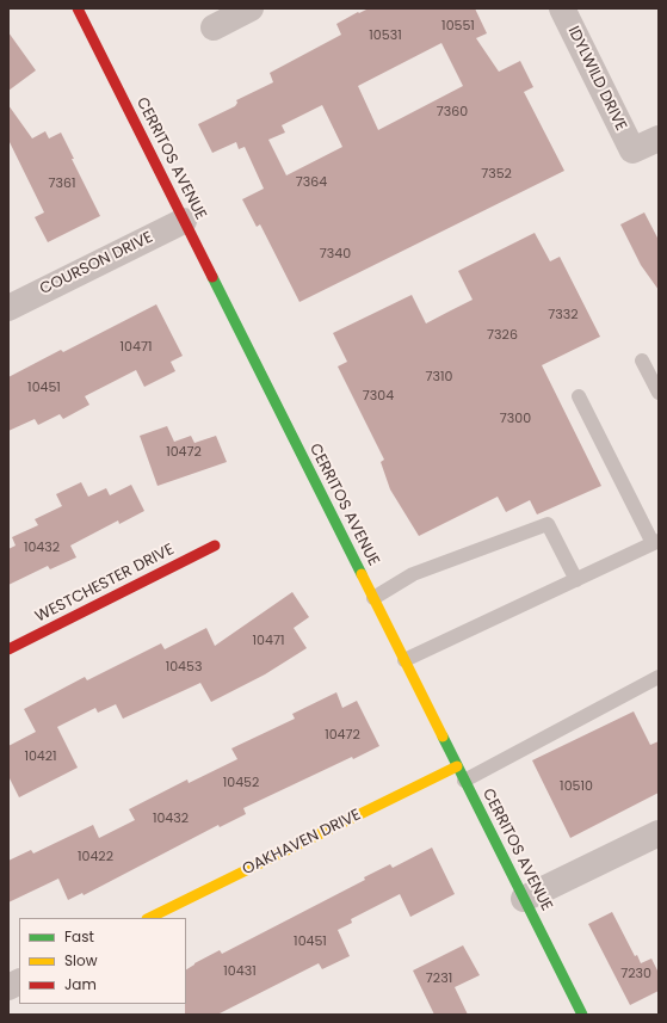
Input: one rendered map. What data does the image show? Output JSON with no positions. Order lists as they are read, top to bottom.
{
  "streets": {
    "main road": ["CERRITOS AVENUE", "WESTCHESTER DRIVE", "OAKHAVEN DRIVE"],
    "street": ["IDYLWILD DRIVE", "COURSON DRIVE"]
  },
  "crossings": [
    ["CERRITOS AVENUE", "COURSON DRIVE"],
    ["CERRITOS AVENUE", "OAKHAVEN DRIVE"]
  ],
  "house_numbers": [
    "10551",
    "10531",
    "7360",
    "7352",
    "7364",
    "7361",
    "7340",
    "7332",
    "7326",
    "10471",
    "7310",
    "10451",
    "7304",
    "7300",
    "10472",
    "10432",
    "10471",
    "10453",
    "10472",
    "10421",
    "10452",
    "10510",
    "10432",
    "10422",
    "10451",
    "10431",
    "7230",
    "7231"
  ],
  "legend": ["Fast", "Slow", "Jam"]
}
